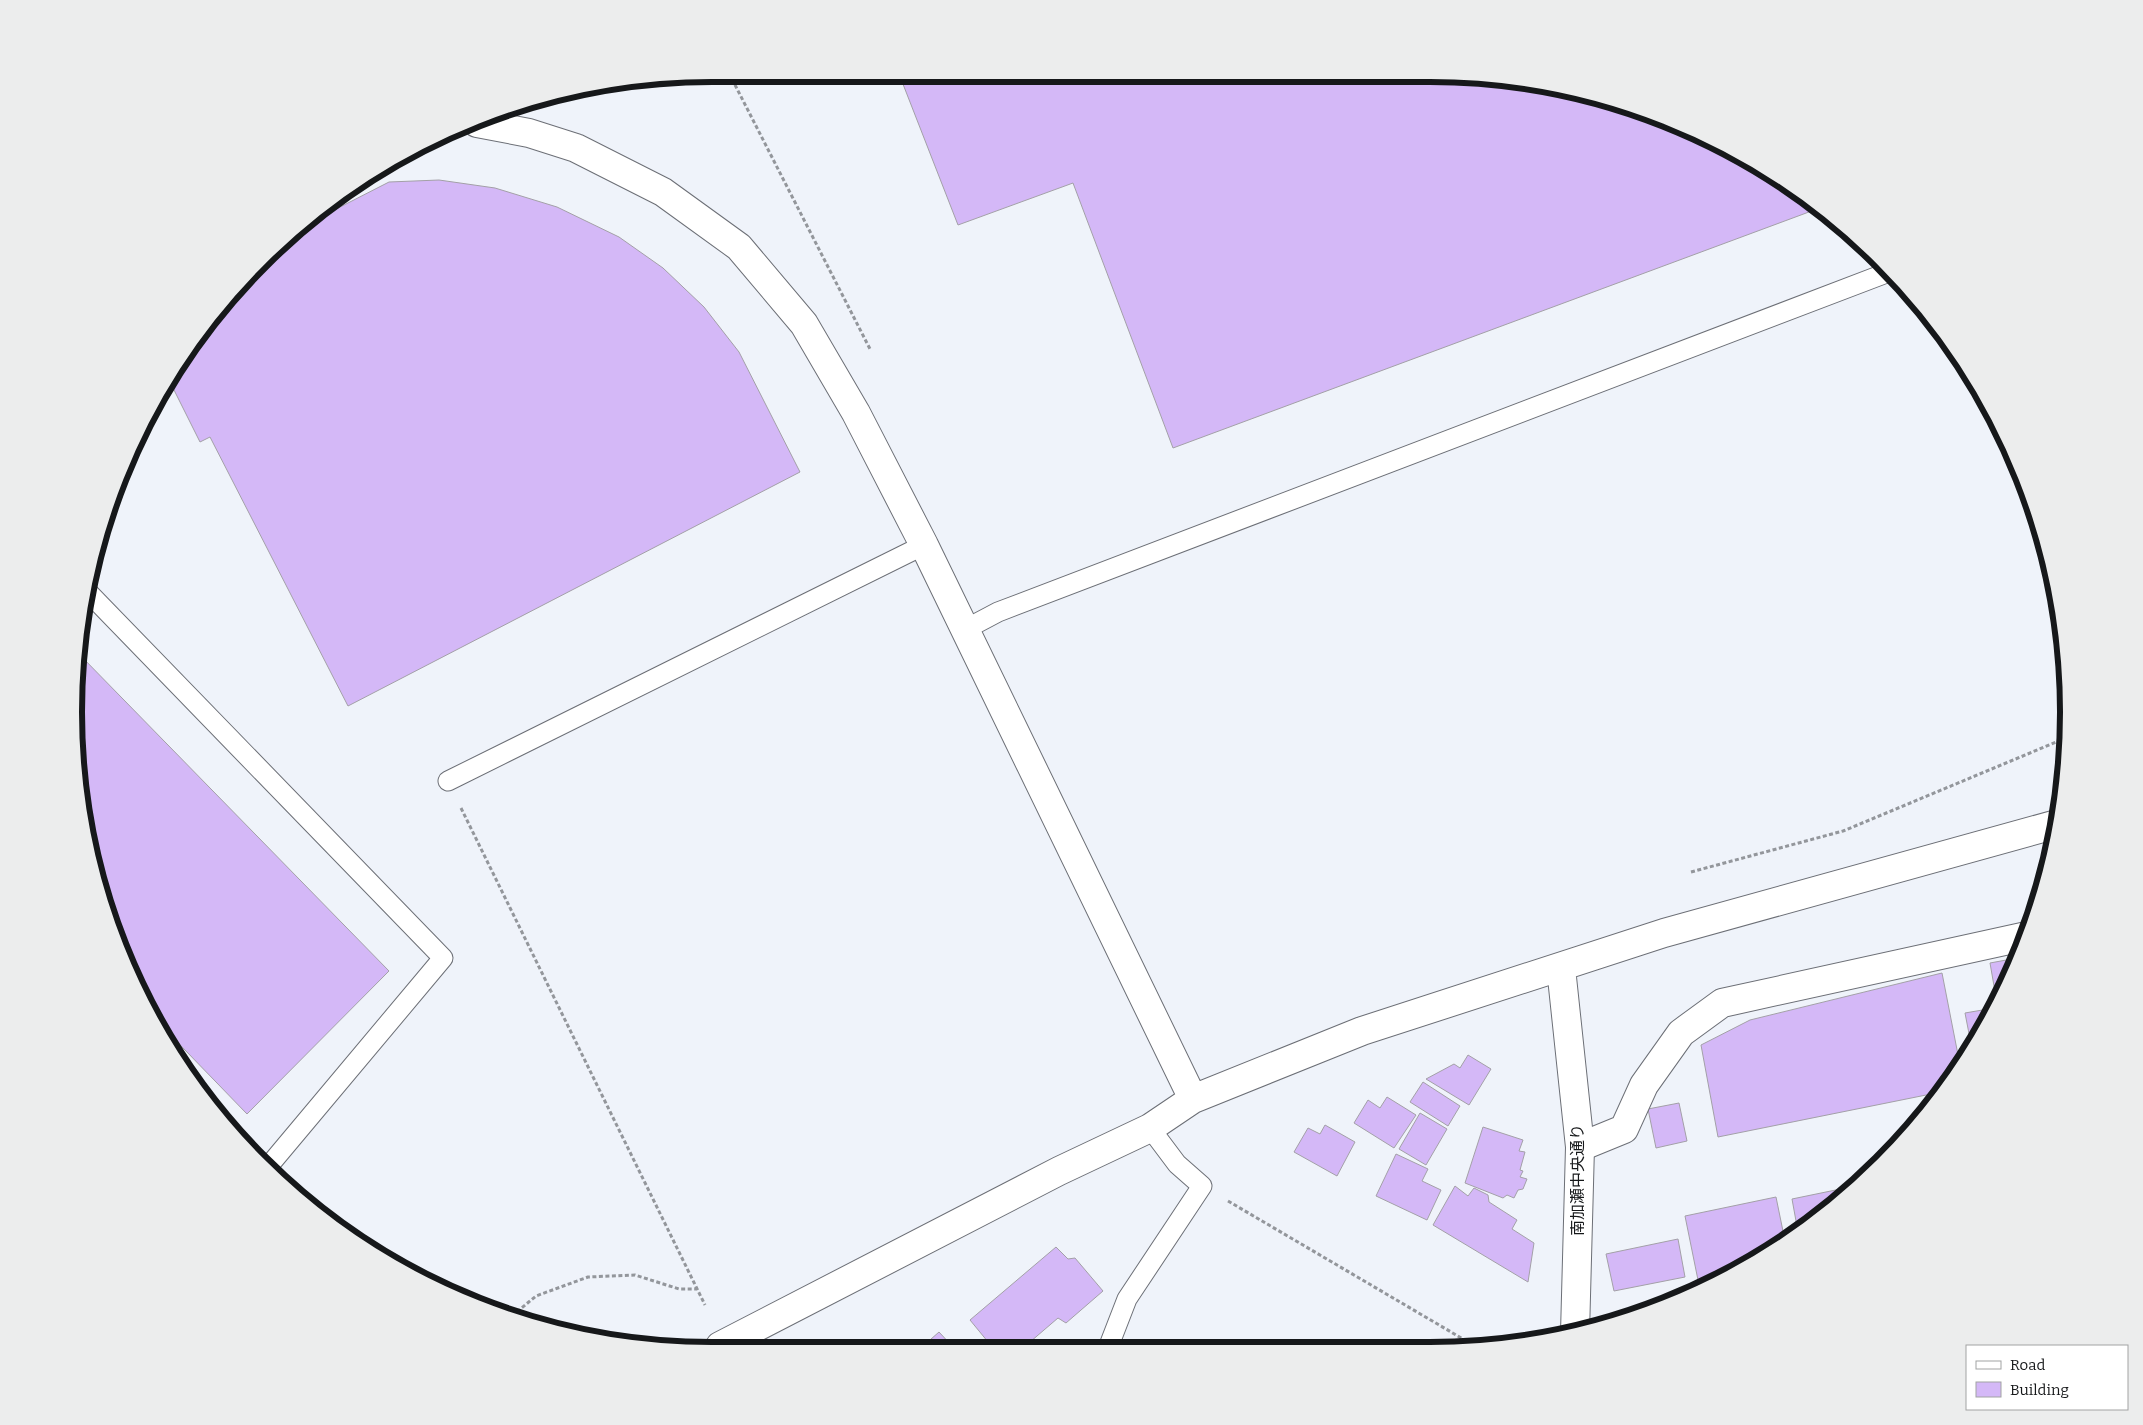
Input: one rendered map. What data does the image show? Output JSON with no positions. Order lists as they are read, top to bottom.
{
  "streets": {
    "street": ["南加瀬中央通り"]
  },
  "legend": ["Road", "Building"]
}
